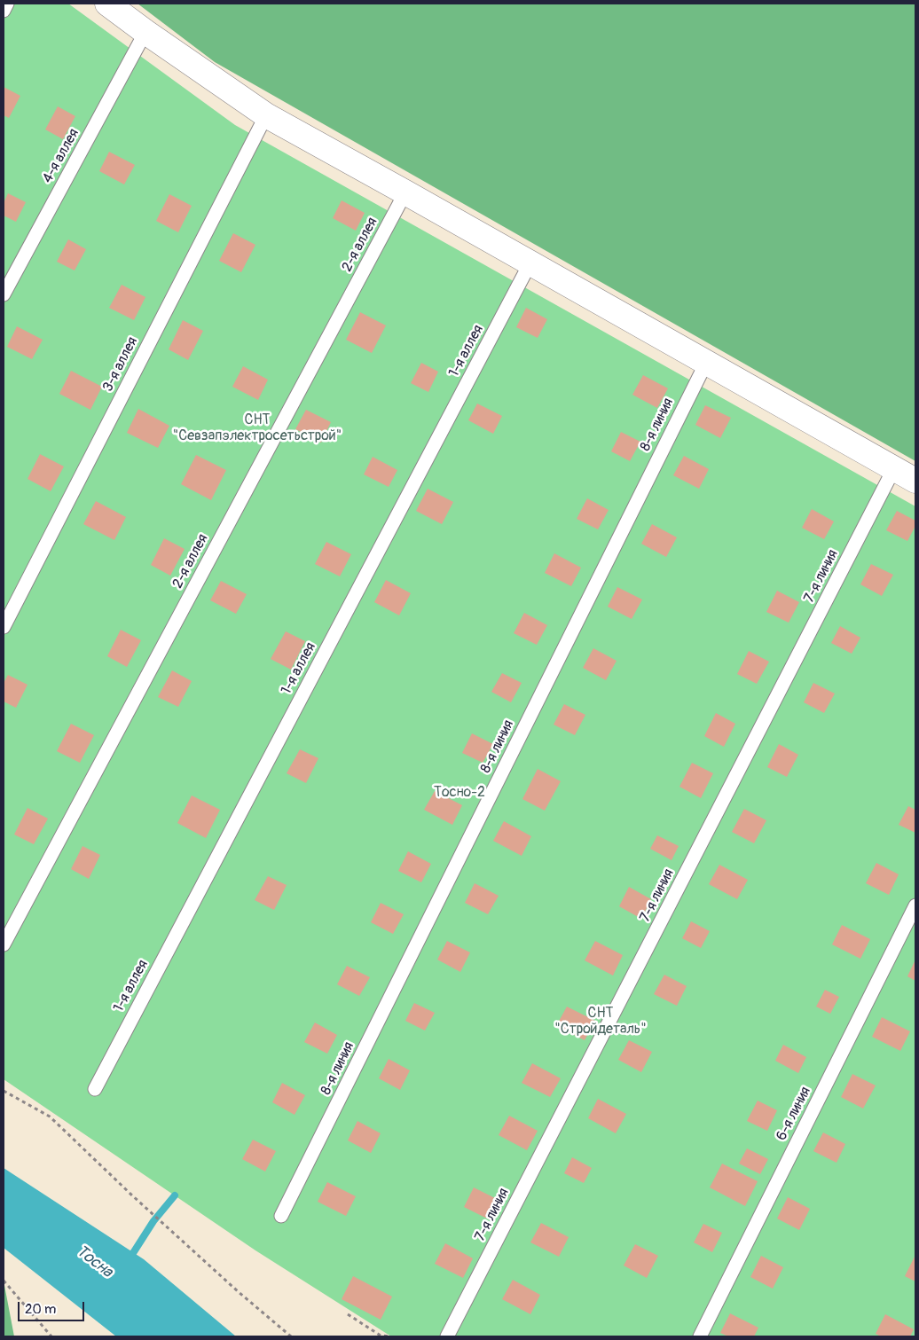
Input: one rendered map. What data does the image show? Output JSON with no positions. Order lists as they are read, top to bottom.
{
  "streets": {
    "lane": [
      "4-я аллея",
      "2-я аллея",
      "1-я аллея",
      "3-я аллея",
      "8-я линия",
      "7-я линия",
      "6-я линия"
    ]
  },
  "water": ["Тосна"],
  "parks": ["СНТ \"Севзапэлектросетьстрой\"", "Тосно-2", "СНТ \"Стройдеталь\""],
  "scale_bar": "20 m"
}
